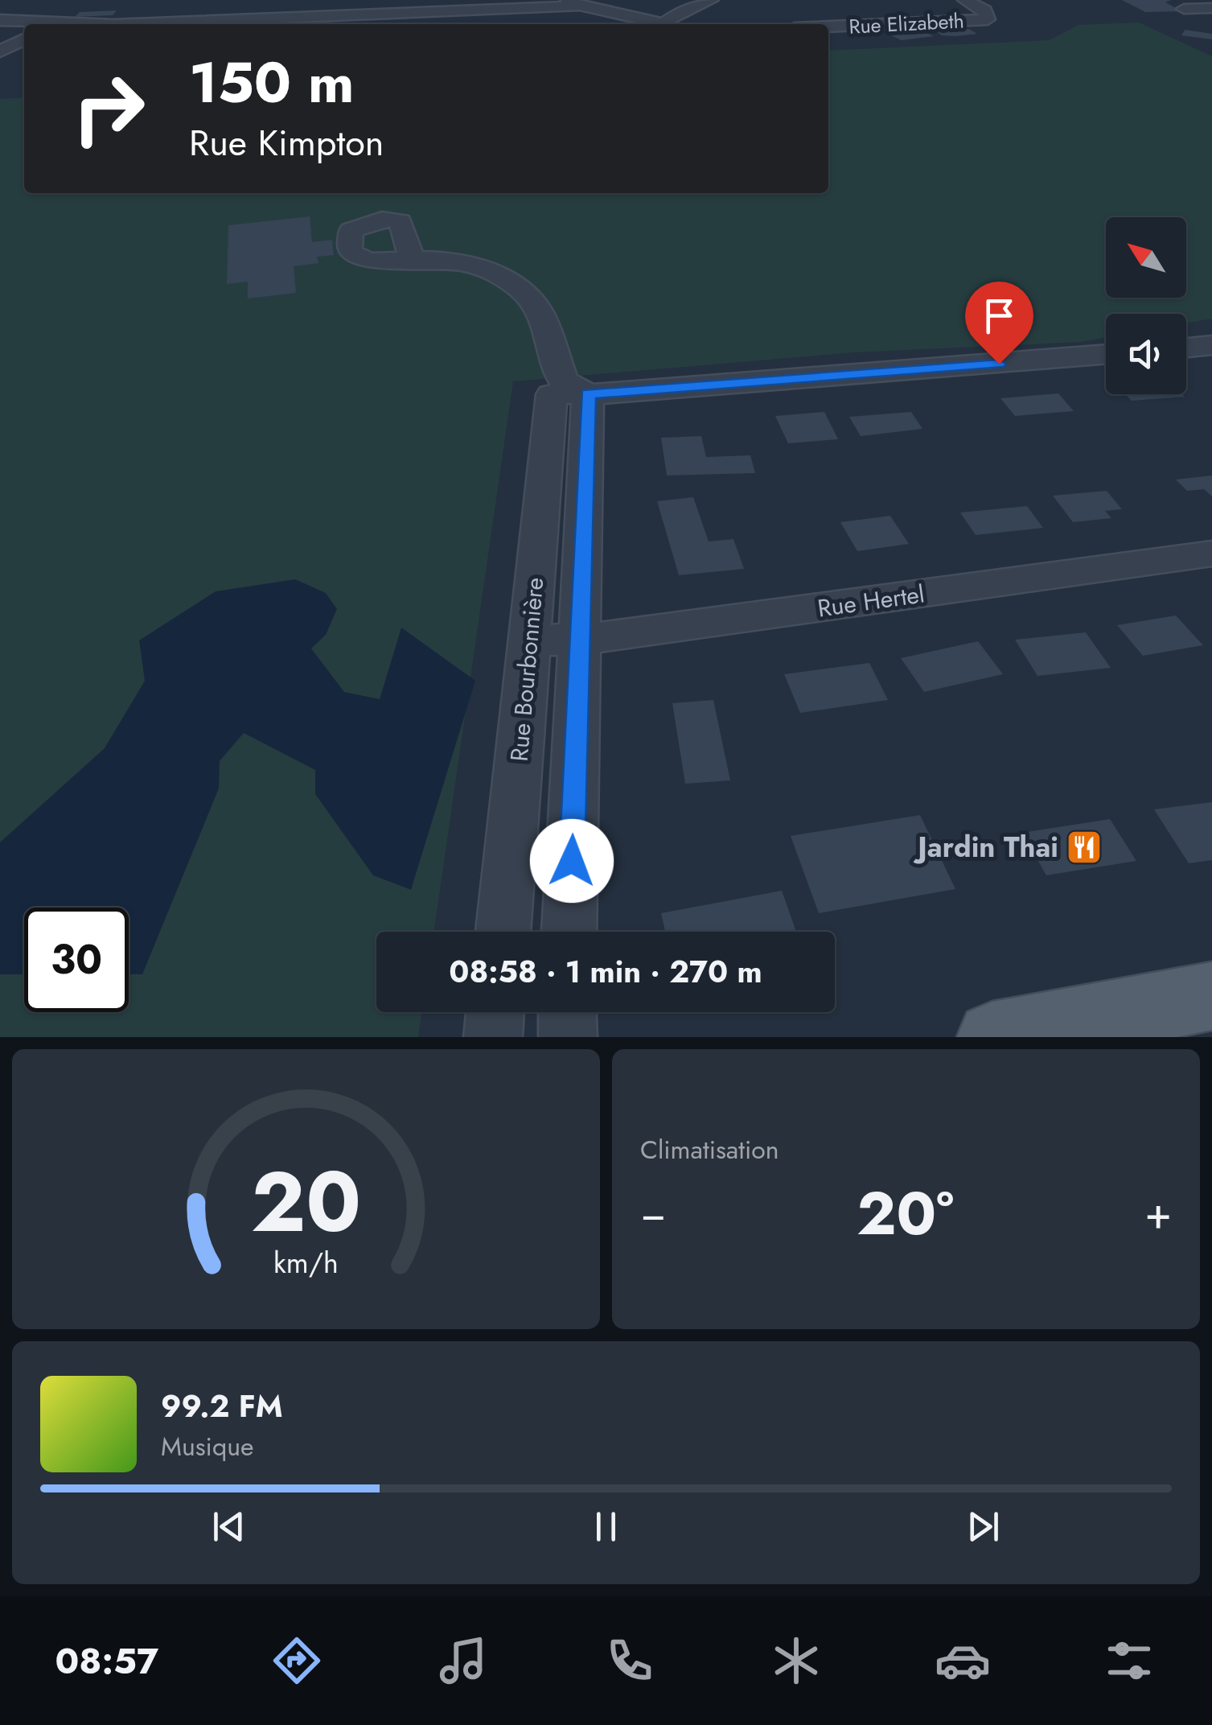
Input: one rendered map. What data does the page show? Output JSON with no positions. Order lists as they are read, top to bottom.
{
  "streets": {
    "street": ["Rue Elizabeth", "Rue Hertel", "Rue Bourbonnière"]
  },
  "crossings": [
    ["Rue Hertel", "Rue Bourbonnière"]
  ],
  "places": {
    "restaurant": ["Jardin Thai"]
  },
  "north": "top left",
  "page": {
    "turn": ["150 m", "Rue Kimpton"],
    "limit": "30",
    "trip": "08:58 · 1 min · 270 m",
    "tile": "Climatisation",
    "heat": ["−", "20°", "+"],
    "song": ["99.2 FM", "Musique"],
    "tabs": "08:57",
    "gauge": ["20", "km/h"]
  }
}
